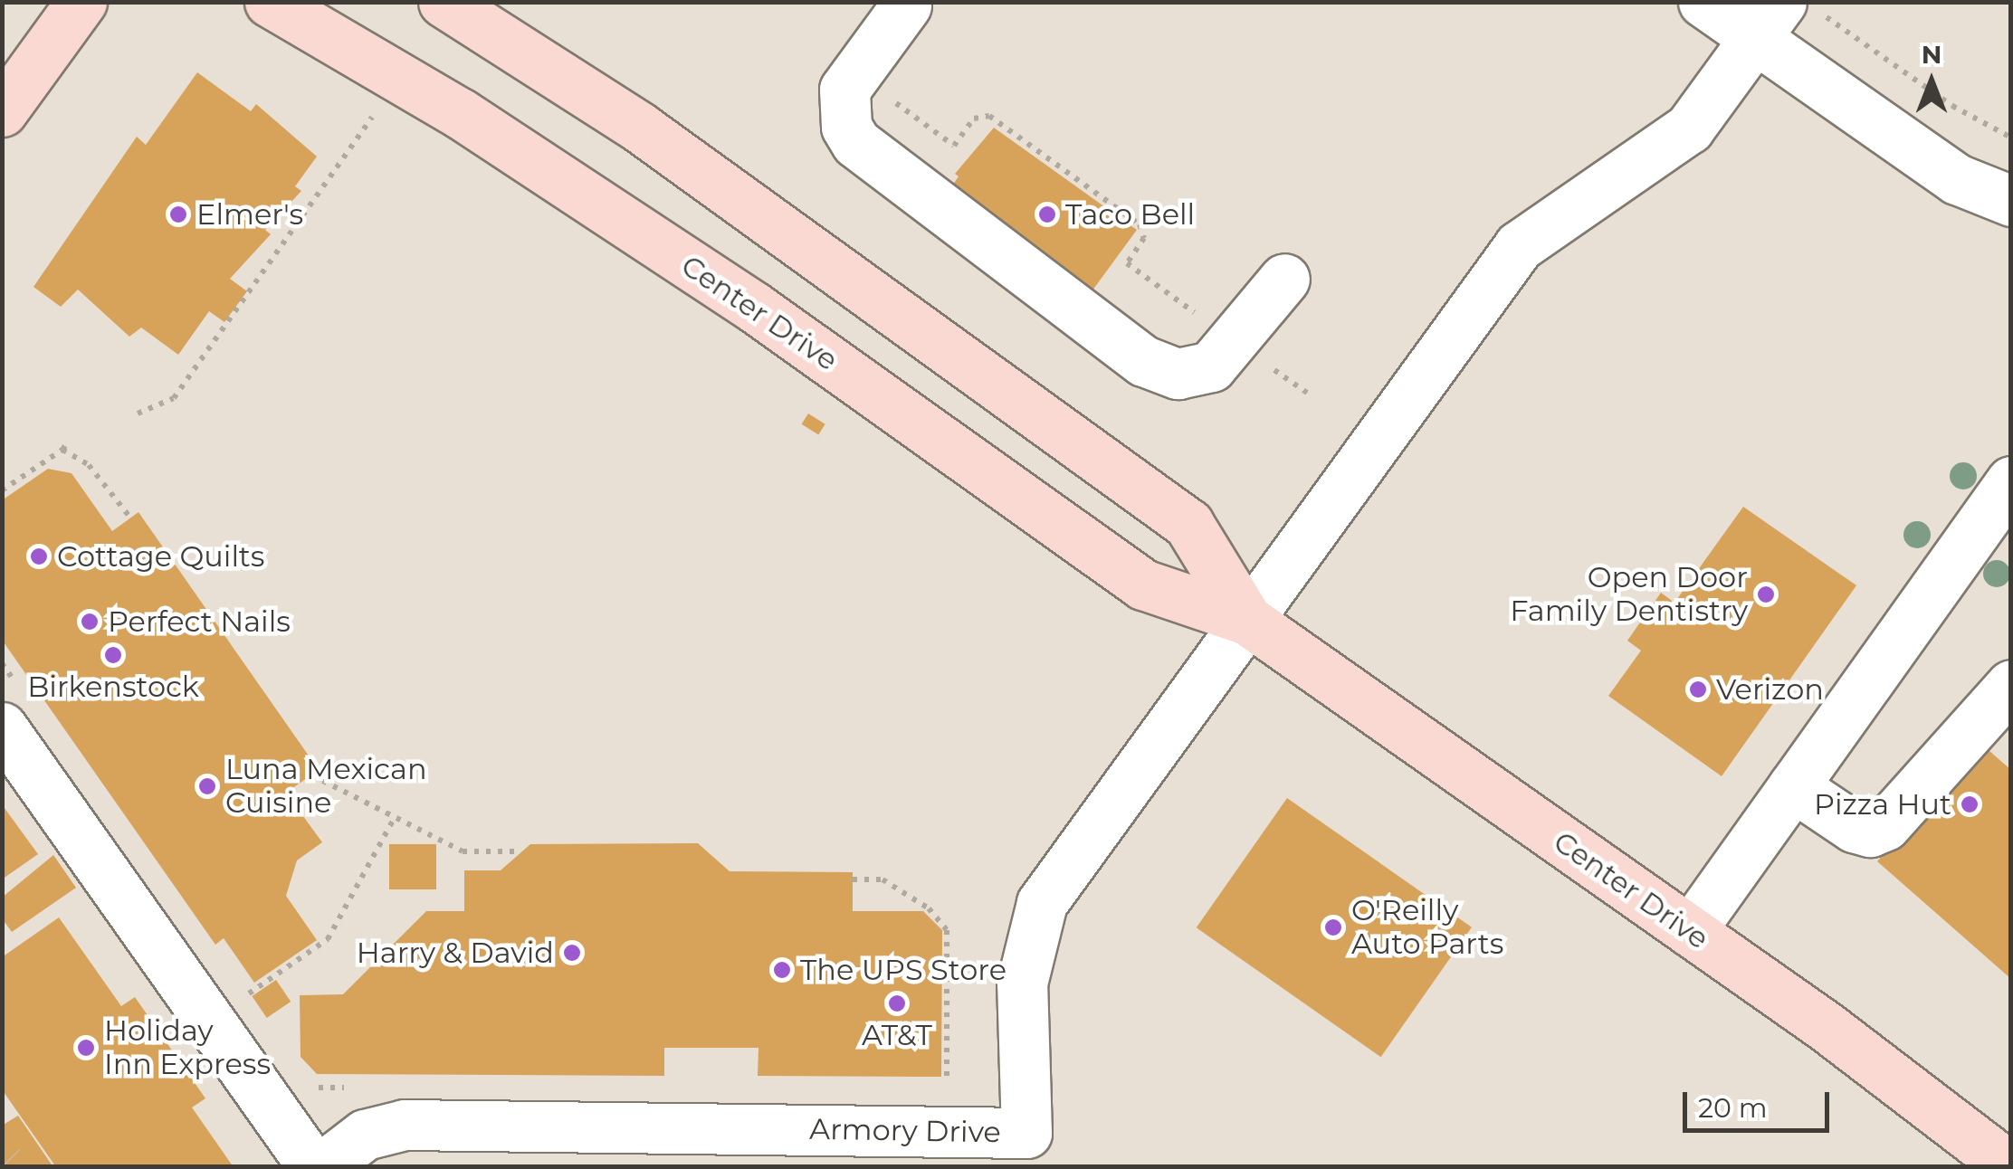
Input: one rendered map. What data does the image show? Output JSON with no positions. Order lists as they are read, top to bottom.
{
  "streets": {
    "main road": ["Center Drive"],
    "street": ["Armory Drive"]
  },
  "crossings": [
    ["Center Drive", "Armory Drive"]
  ],
  "places": [
    "Elmer's",
    "Taco Bell",
    "Cottage Quilts",
    "Open Door Family Dentistry",
    "Perfect Nails",
    "Birkenstock",
    "Verizon",
    "Luna Mexican Cuisine",
    "Pizza Hut",
    "O'Reilly Auto Parts",
    "Harry & David",
    "The UPS Store",
    "AT&T",
    "Holiday Inn Express"
  ],
  "scale_bar": "20 m",
  "north": "top"
}
